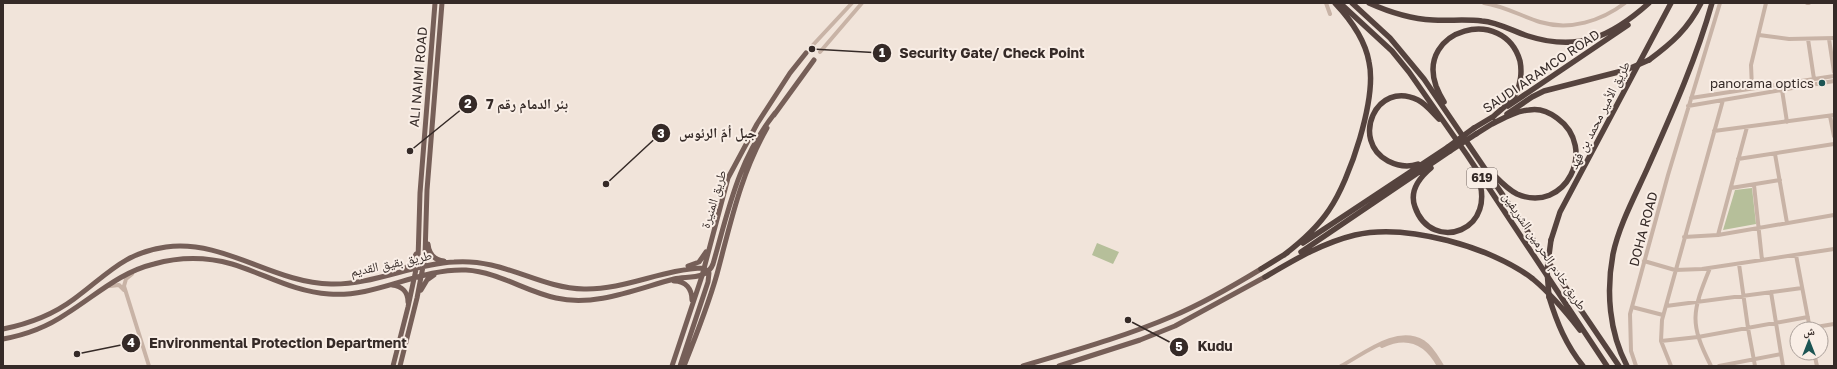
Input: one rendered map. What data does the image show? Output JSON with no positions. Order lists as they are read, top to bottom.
{
  "streets": {
    "highway": [
      "SAUDI ARAMCO ROAD",
      "طريق الأمير محمد بن فهد",
      "619",
      "طريق خادم الحرمين الشريفين"
    ],
    "main road": ["ALI NAIMI ROAD", "طريق المنيرة", "طريق بقيق القديم"],
    "street": ["DOHA ROAD"]
  },
  "crossings": [
    ["ALI NAIMI ROAD", "طريق بقيق القديم"],
    ["طريق المنيرة", "طريق بقيق القديم"]
  ],
  "places": [
    "Security Gate/ Check Point",
    "panorama optics",
    "بئر الدمام رقم 7",
    "جبل أمّ الرئوس",
    "Kudu",
    "Environmental Protection Department"
  ],
  "north": "top"
}
